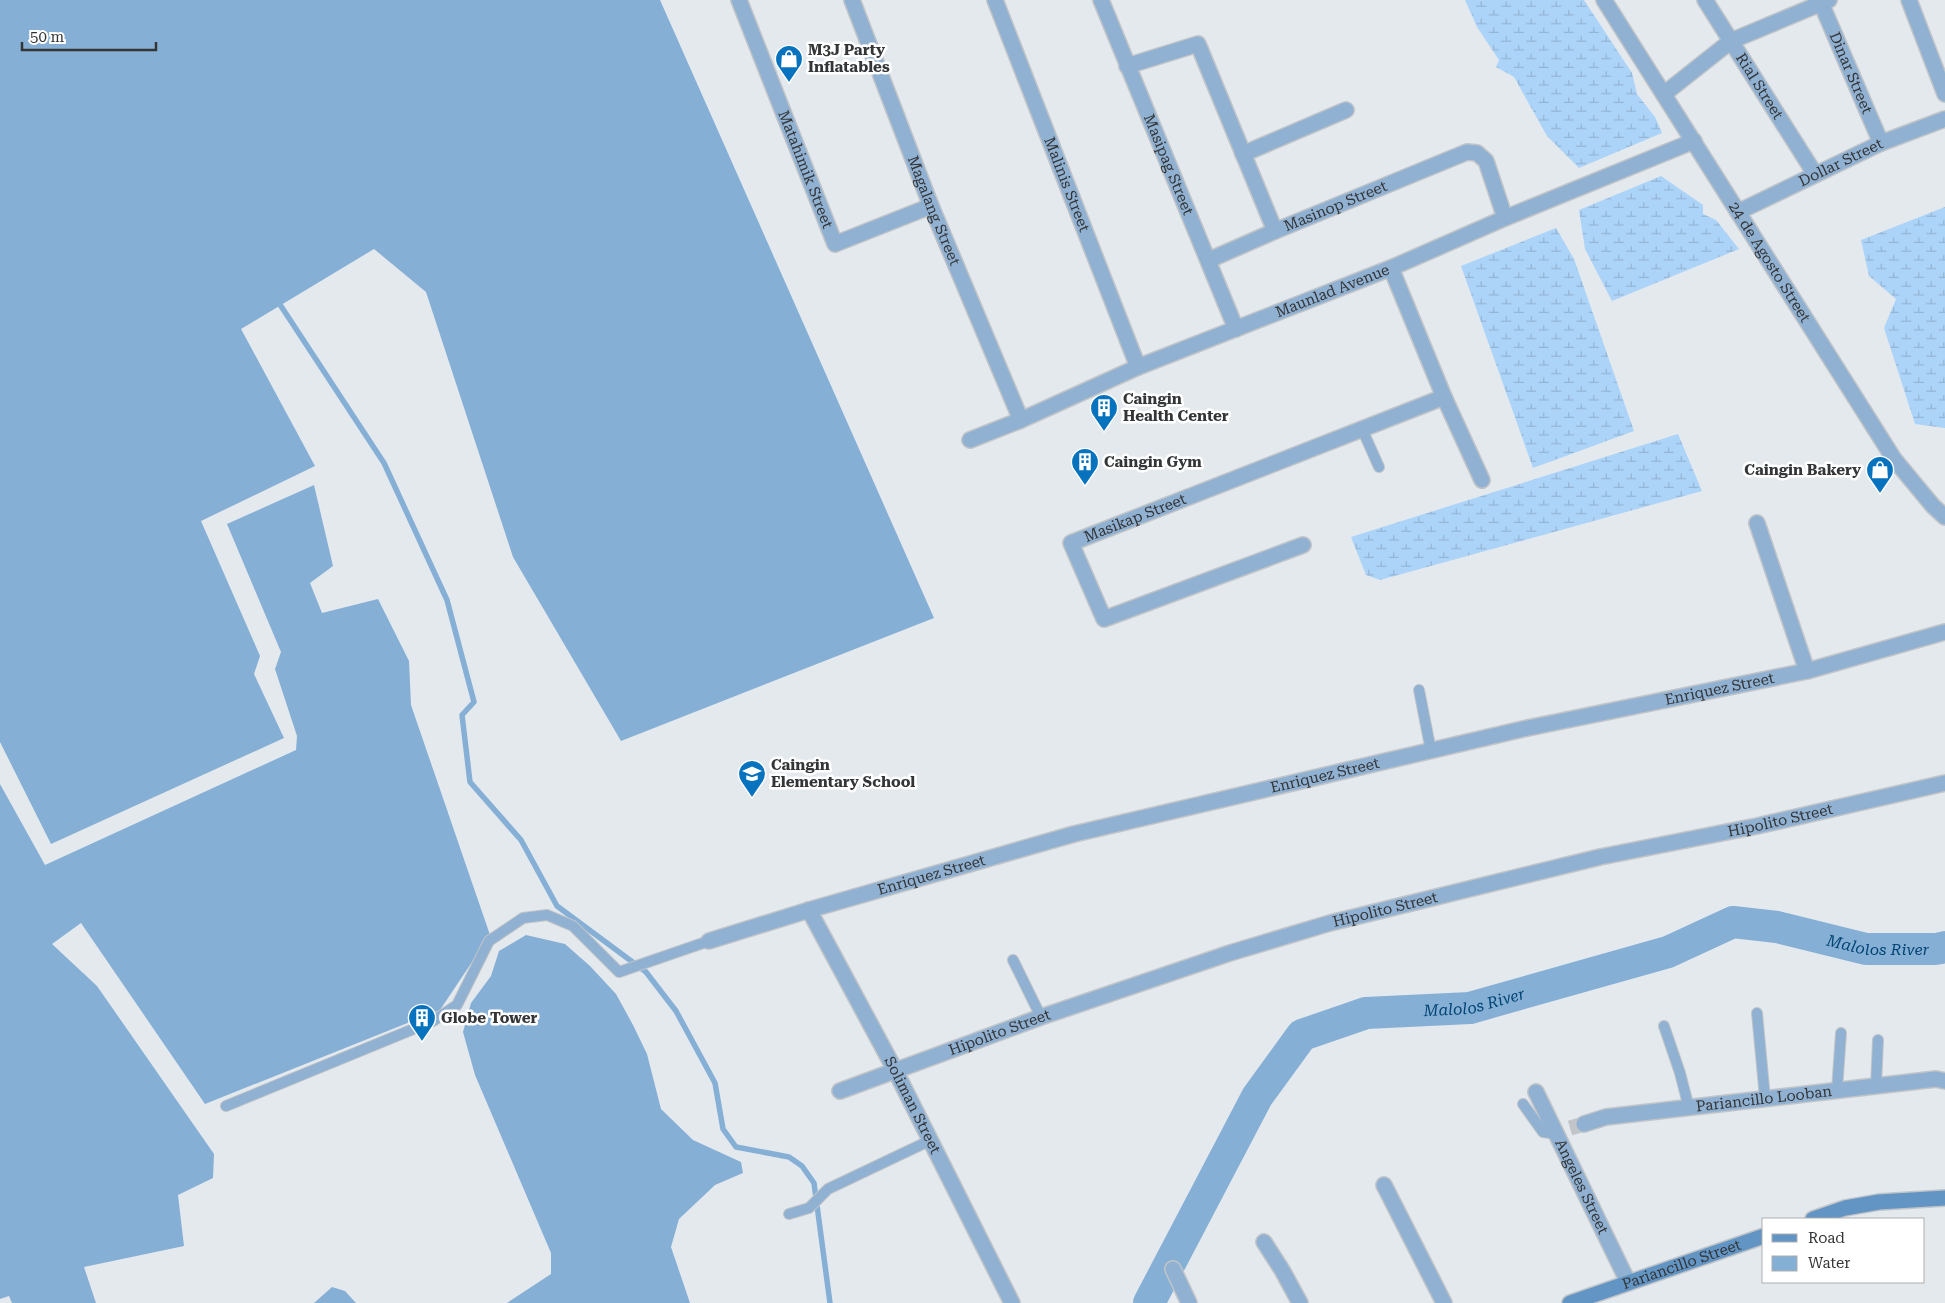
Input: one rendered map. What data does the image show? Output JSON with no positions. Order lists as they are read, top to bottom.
{
  "streets": {
    "main road": ["Pariancillo Street"],
    "street": [
      "Dinar Street",
      "Rial Street",
      "Dollar Street",
      "Masipag Street",
      "Matahimik Street",
      "Malinis Street",
      "Masinop Street",
      "Magalang Street",
      "24 de Agosto Street",
      "Maunlad Avenue",
      "Masikap Street",
      "Enriquez Street",
      "Hipolito Street",
      "Pariancillo Looban",
      "Soliman Street",
      "Angeles Street"
    ]
  },
  "crossings": [
    ["Dinar Street", "Dollar Street"],
    ["Rial Street", "Dollar Street"],
    ["Dollar Street", "24 de Agosto Street"],
    ["Masipag Street", "Masinop Street"],
    ["Masipag Street", "Maunlad Avenue"],
    ["Matahimik Street", "Magalang Street"],
    ["Malinis Street", "Maunlad Avenue"],
    ["Masinop Street", "Maunlad Avenue"],
    ["Magalang Street", "Maunlad Avenue"],
    ["24 de Agosto Street", "Maunlad Avenue"],
    ["Enriquez Street", "Soliman Street"],
    ["Hipolito Street", "Soliman Street"],
    ["Pariancillo Looban", "Angeles Street"],
    ["Angeles Street", "Pariancillo Street"]
  ],
  "water": ["Malolos River"],
  "places": {
    "shop": ["M3J Party Inflatables", "Caingin Bakery"],
    "building": ["Caingin Health Center", "Caingin Gym", "Globe Tower"],
    "school or university": ["Caingin Elementary School"]
  },
  "legend": ["Road", "Water"],
  "scale_bar": "50 m"
}
